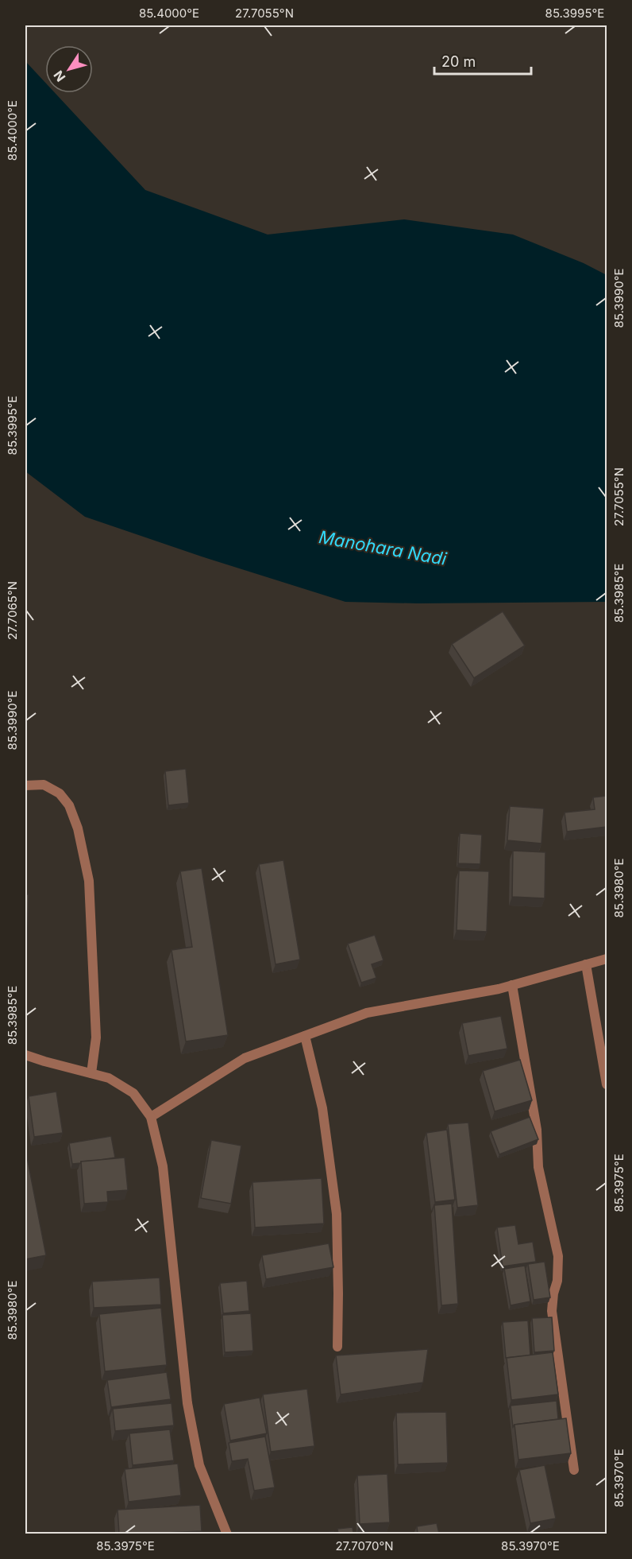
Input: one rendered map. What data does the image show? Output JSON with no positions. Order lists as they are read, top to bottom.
{
  "water": ["Manohara Nadi"],
  "scale_bar": "20 m",
  "north": "bottom left",
  "coordinates": [
    "85.4000°E",
    "27.7055°N",
    "85.3995°E",
    "85.3990°E",
    "85.3985°E",
    "27.7065°N",
    "85.3980°E",
    "85.3975°E",
    "85.3970°E",
    "27.7070°N"
  ]
}
